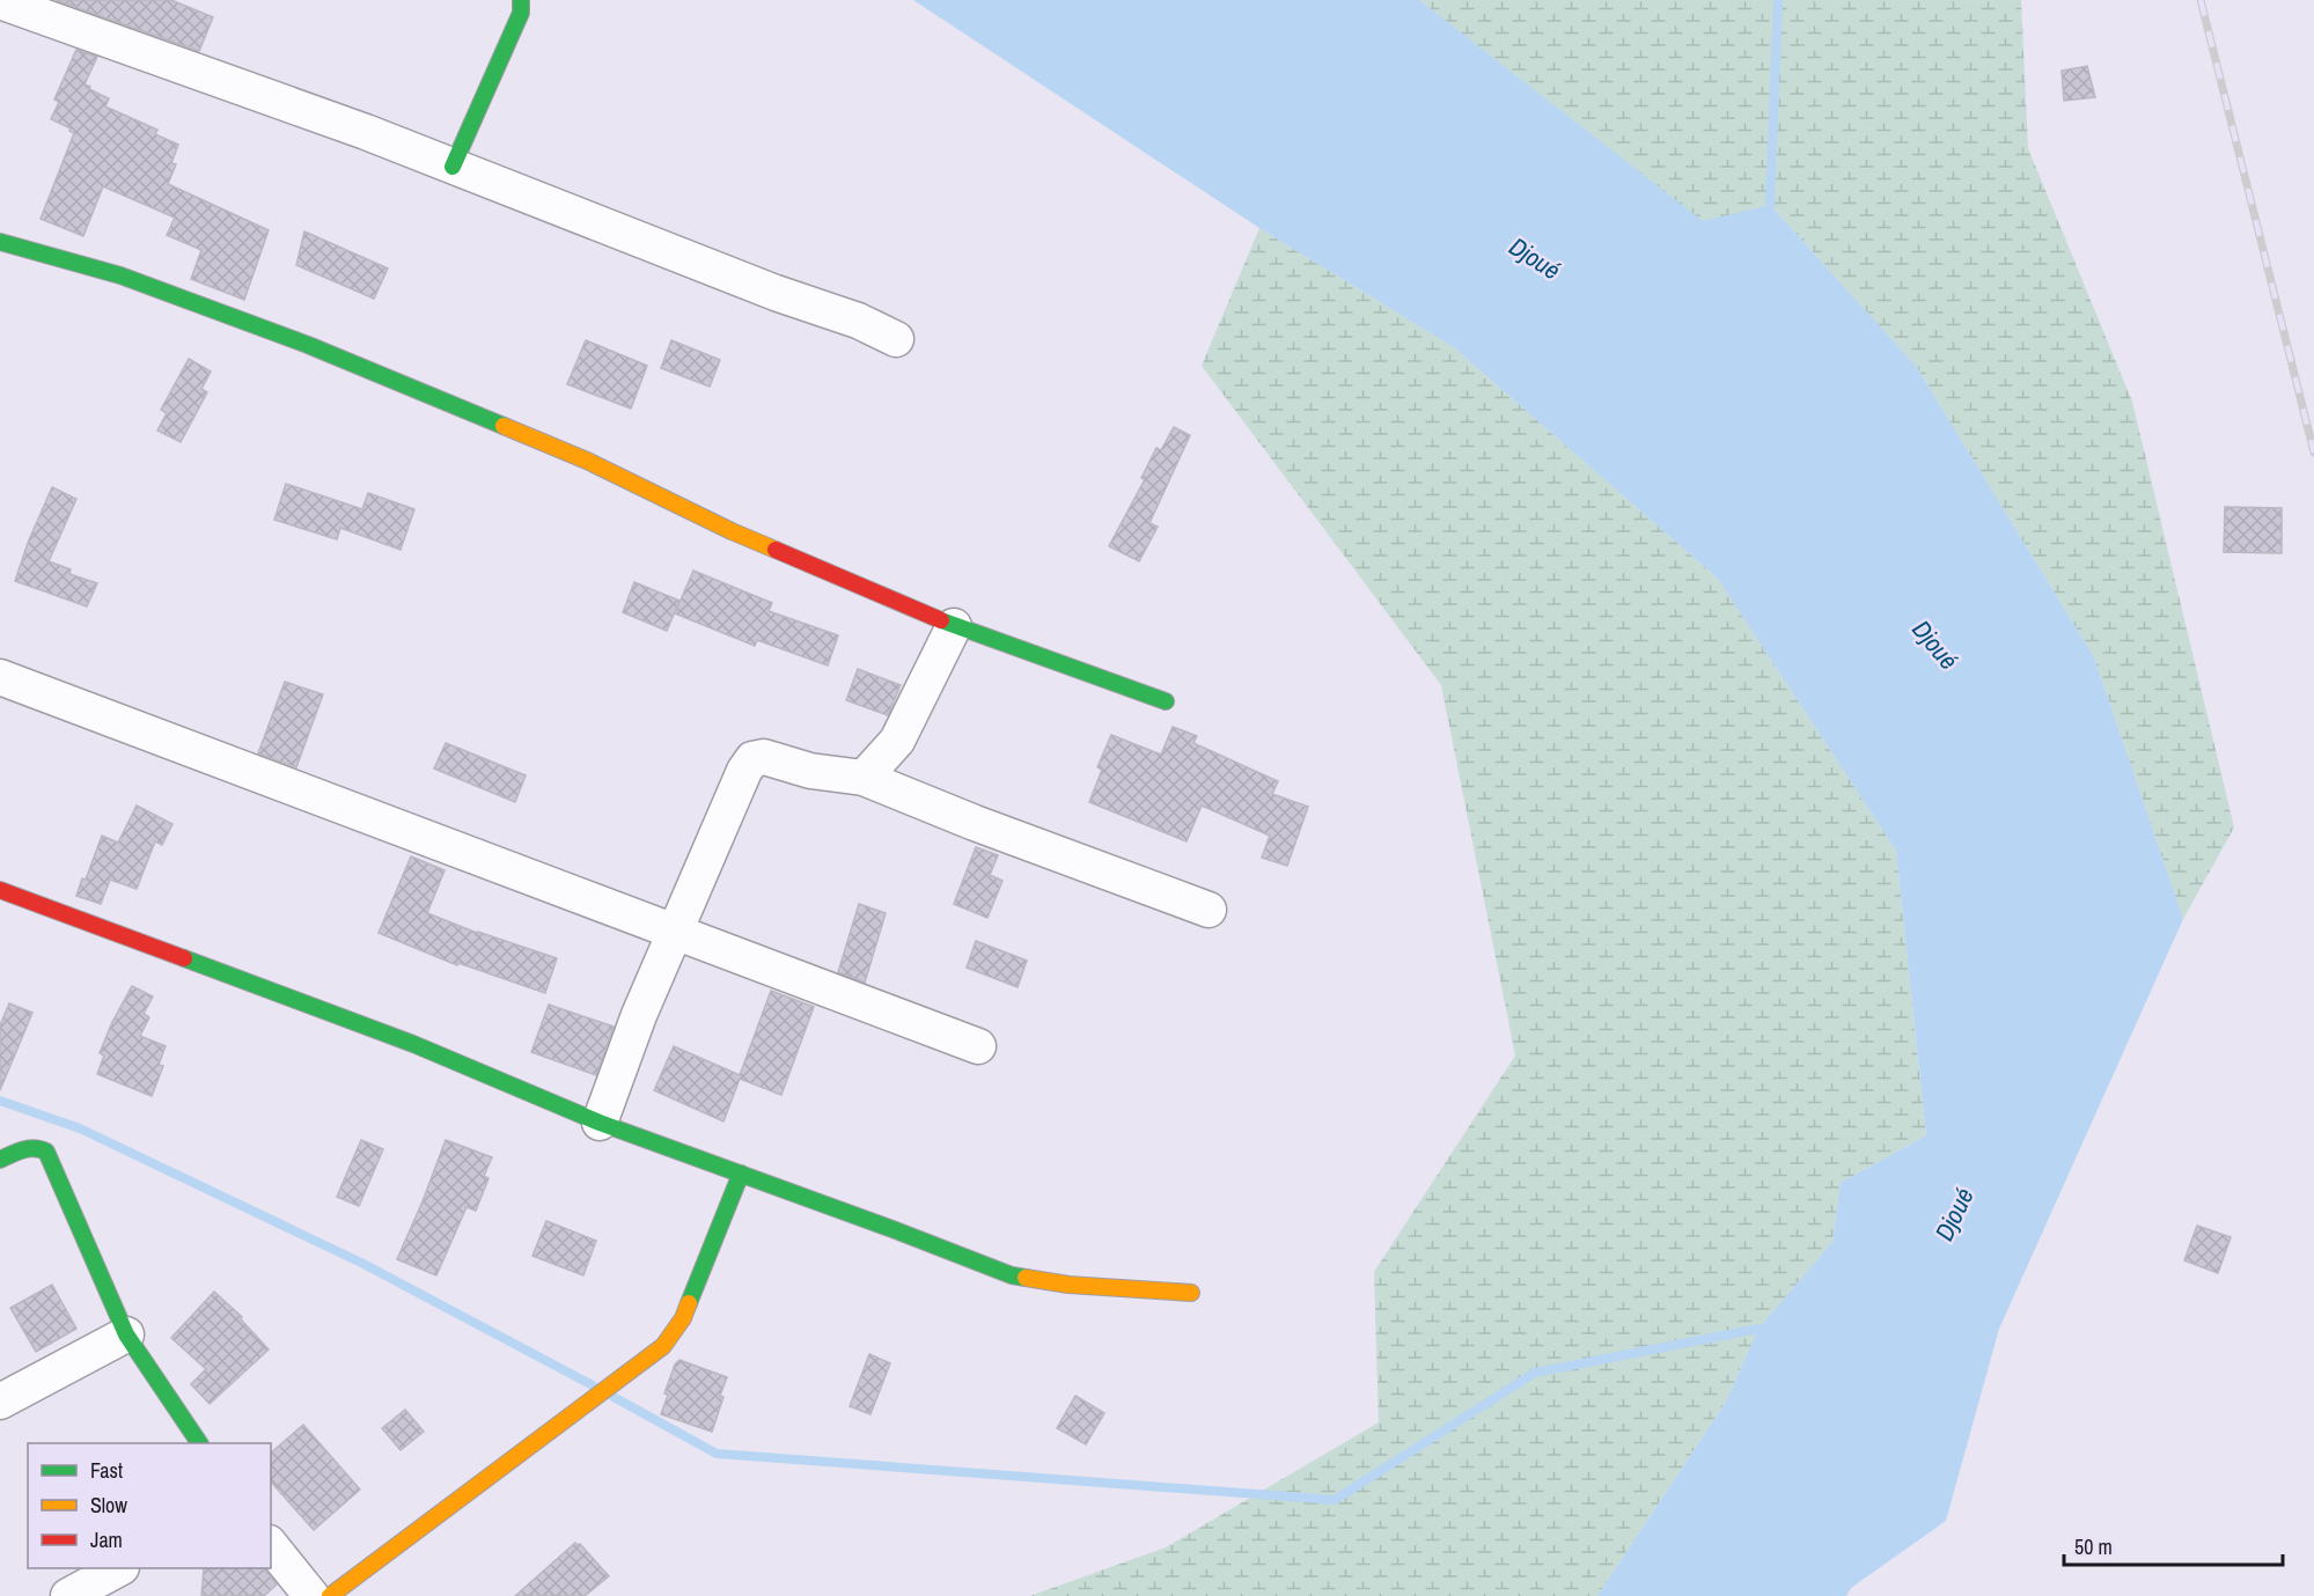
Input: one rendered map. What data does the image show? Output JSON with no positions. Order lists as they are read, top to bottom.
{
  "water": ["Djoué"],
  "legend": ["Fast", "Slow", "Jam"],
  "scale_bar": "50 m"
}
